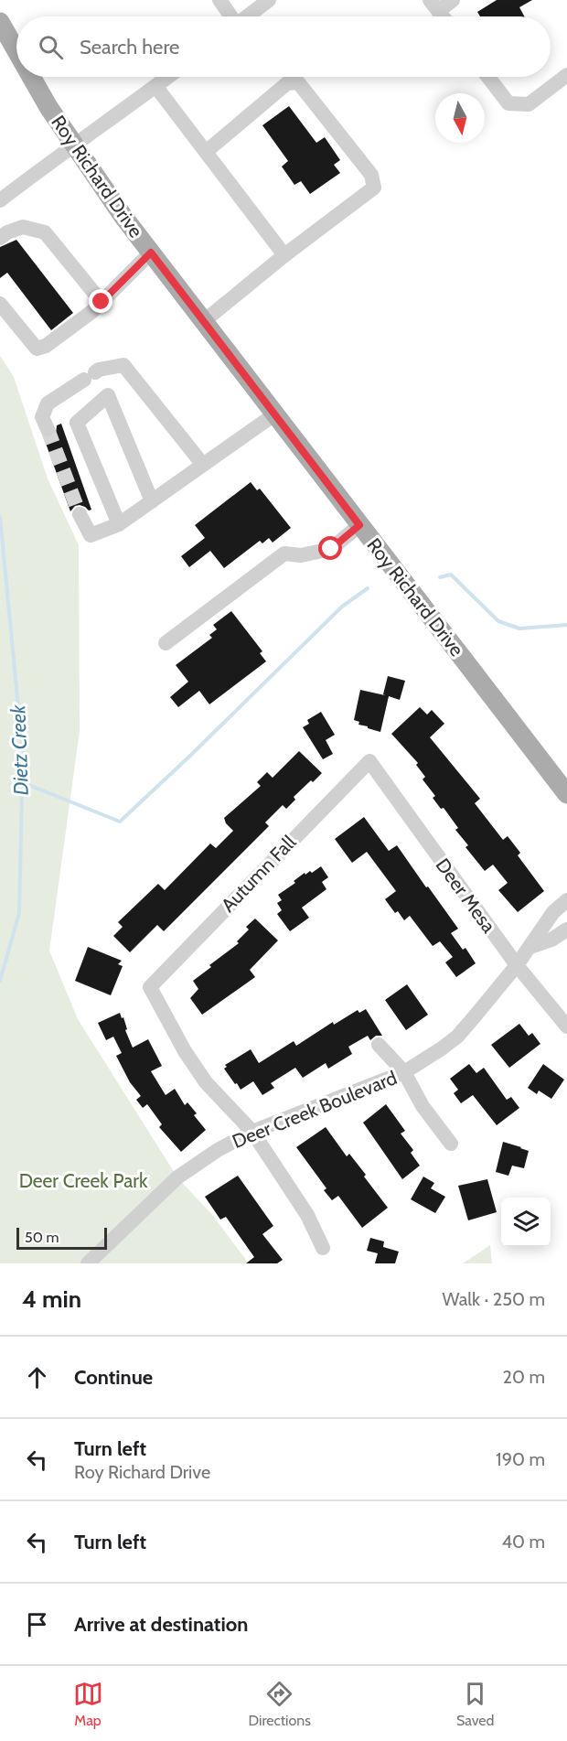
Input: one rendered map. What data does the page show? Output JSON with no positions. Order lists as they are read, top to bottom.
{
  "streets": {
    "main road": ["Roy Richard Drive"],
    "street": ["Autumn Fall", "Deer Mesa", "Deer Creek Boulevard"]
  },
  "crossings": [
    ["Autumn Fall", "Deer Mesa"],
    ["Autumn Fall", "Deer Creek Boulevard"],
    ["Deer Mesa", "Deer Creek Boulevard"]
  ],
  "water": ["Dietz Creek"],
  "parks": ["Deer Creek Park"],
  "scale_bar": "50 m",
  "north": "bottom",
  "page": {
    "search": "Search here",
    "scale": "50 m",
    "heading": ["4 min", "Walk · 250 m"],
    "list": [
      ["Continue", "20 m"],
      ["Turn left", "Roy Richard Drive", "190 m"],
      ["Turn left", "40 m"],
      "Arrive at destination"
    ],
    "nav": ["Map", "Directions", "Saved"]
  }
}
